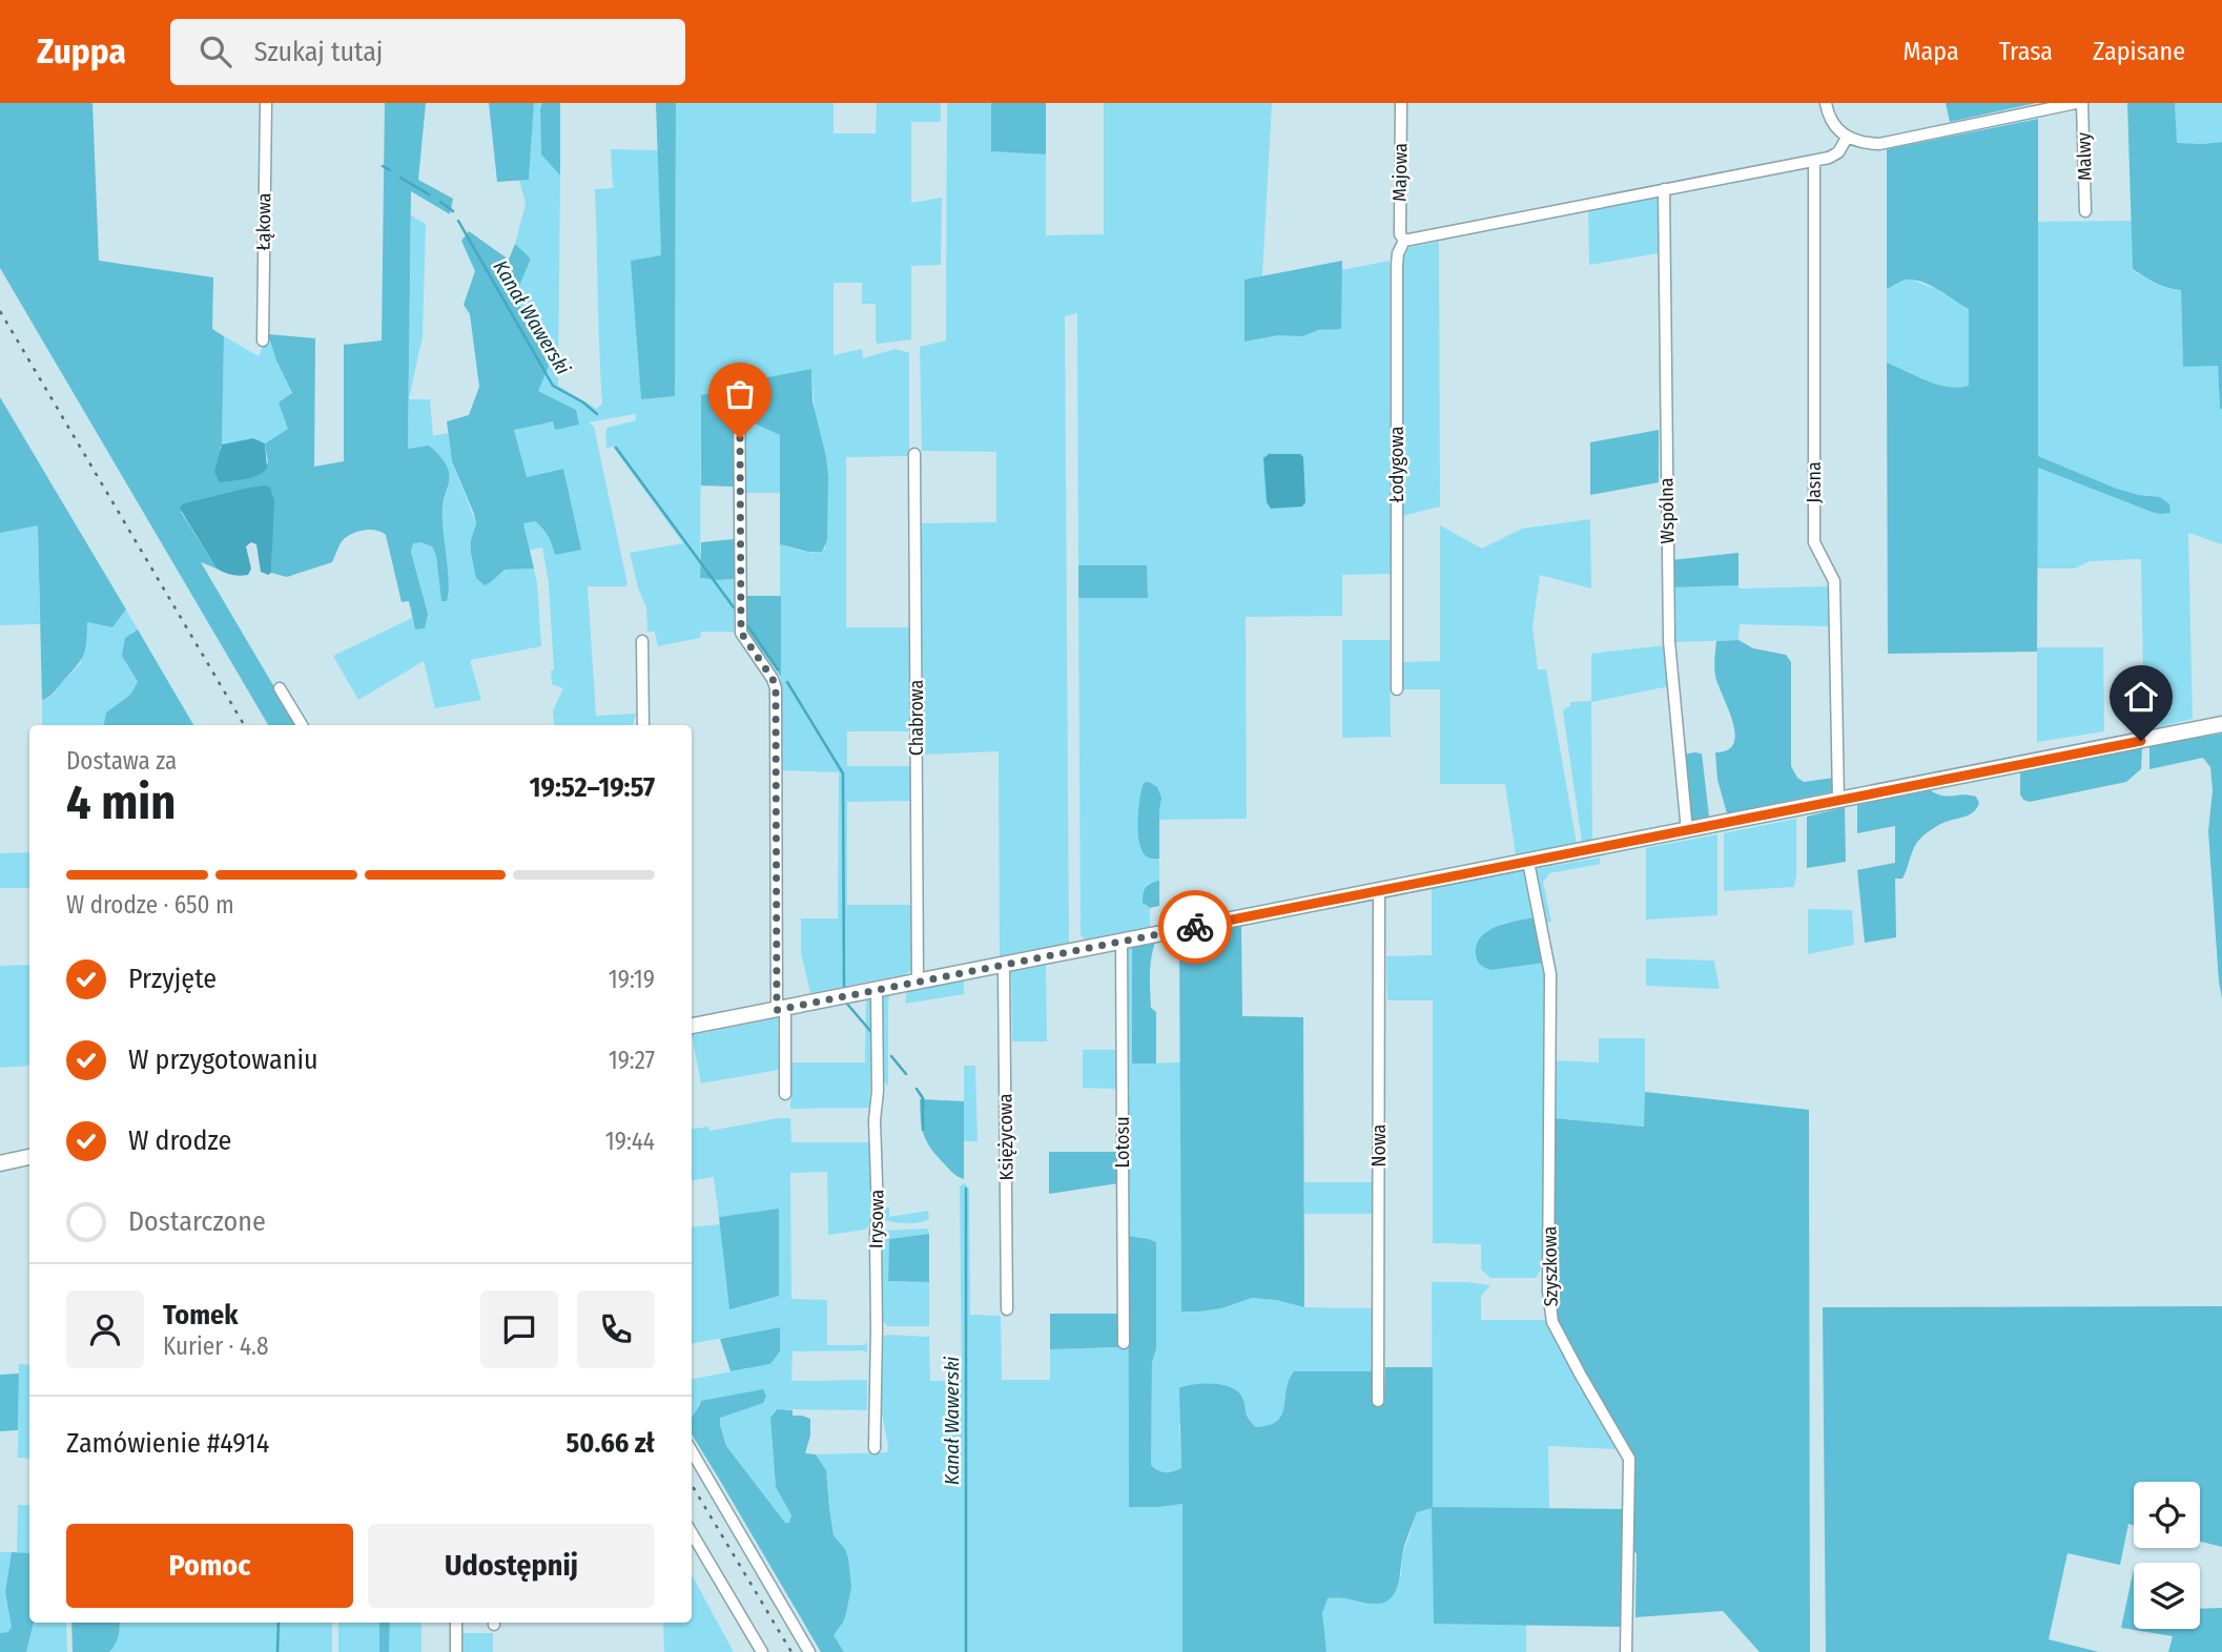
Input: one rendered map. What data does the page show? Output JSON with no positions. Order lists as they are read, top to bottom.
{
  "streets": {
    "street": [
      "Malwy",
      "Majowa",
      "Łąkowa",
      "Łodygowa",
      "Jasna",
      "Wspólna",
      "Chabrowa",
      "Księżycowa",
      "Lotosu",
      "Nowa",
      "Irysowa",
      "Szyszkowa"
    ]
  },
  "crossings": [
    ["Majowa", "Łodygowa"]
  ],
  "water": ["Kanał Wawerski"],
  "page": {
    "header": "Zuppa",
    "search": "Szukaj tutaj",
    "nav": ["Mapa", "Trasa", "Zapisane"],
    "heading": ["4 min", "Dostawa za", "19:52–19:57"],
    "panel": [
      "Tomek",
      "Kurier · 4.8",
      "Zamówienie #4914",
      "50.66 zł"
    ],
    "bar": "W drodze · 650 m",
    "list": [
      ["Przyjęte", "19:19"],
      ["W przygotowaniu", "19:27"],
      ["W drodze", "19:44"],
      "Dostarczone"
    ],
    "buttons": ["Pomoc", "Udostępnij"]
  }
}
